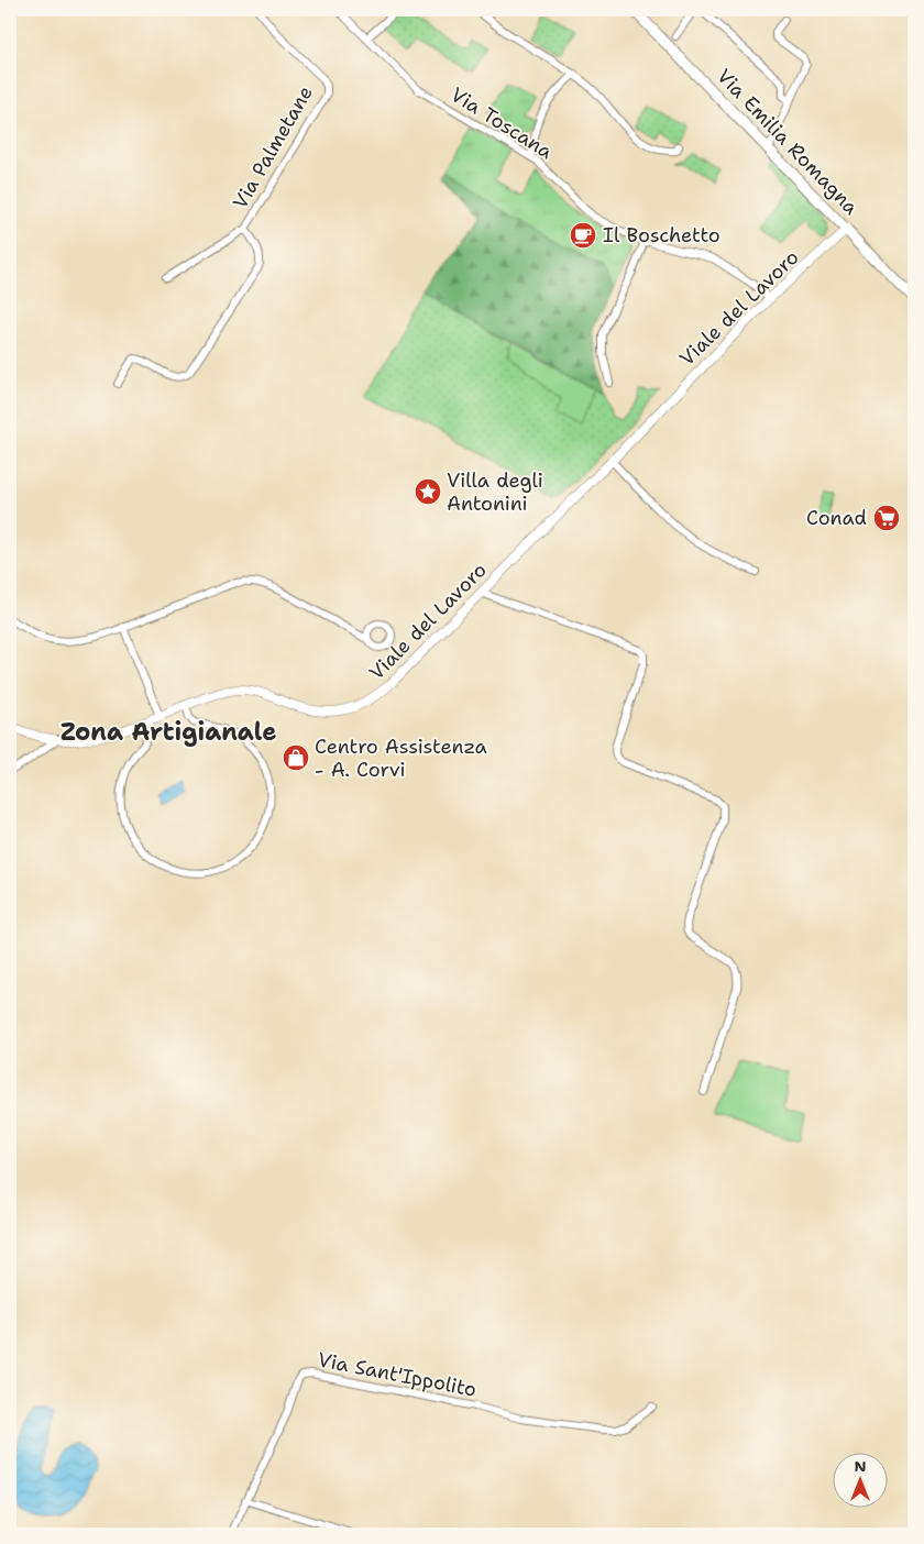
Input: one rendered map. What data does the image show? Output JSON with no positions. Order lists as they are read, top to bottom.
{
  "streets": {
    "main road": ["Via Emilia Romagna"],
    "street": [
      "Via Toscana",
      "Via Palmetane",
      "Viale del Lavoro",
      "Via Sant'Ippolito"
    ]
  },
  "crossings": [
    ["Via Toscana", "Viale del Lavoro"],
    ["Via Emilia Romagna", "Viale del Lavoro"]
  ],
  "districts": ["Zona Artigianale"],
  "places": {
    "cafe": ["Il Boschetto"],
    "place": ["Villa degli Antonini"],
    "supermarket": ["Conad"],
    "shop": ["Centro Assistenza - A. Corvi"]
  },
  "north": "top"
}
